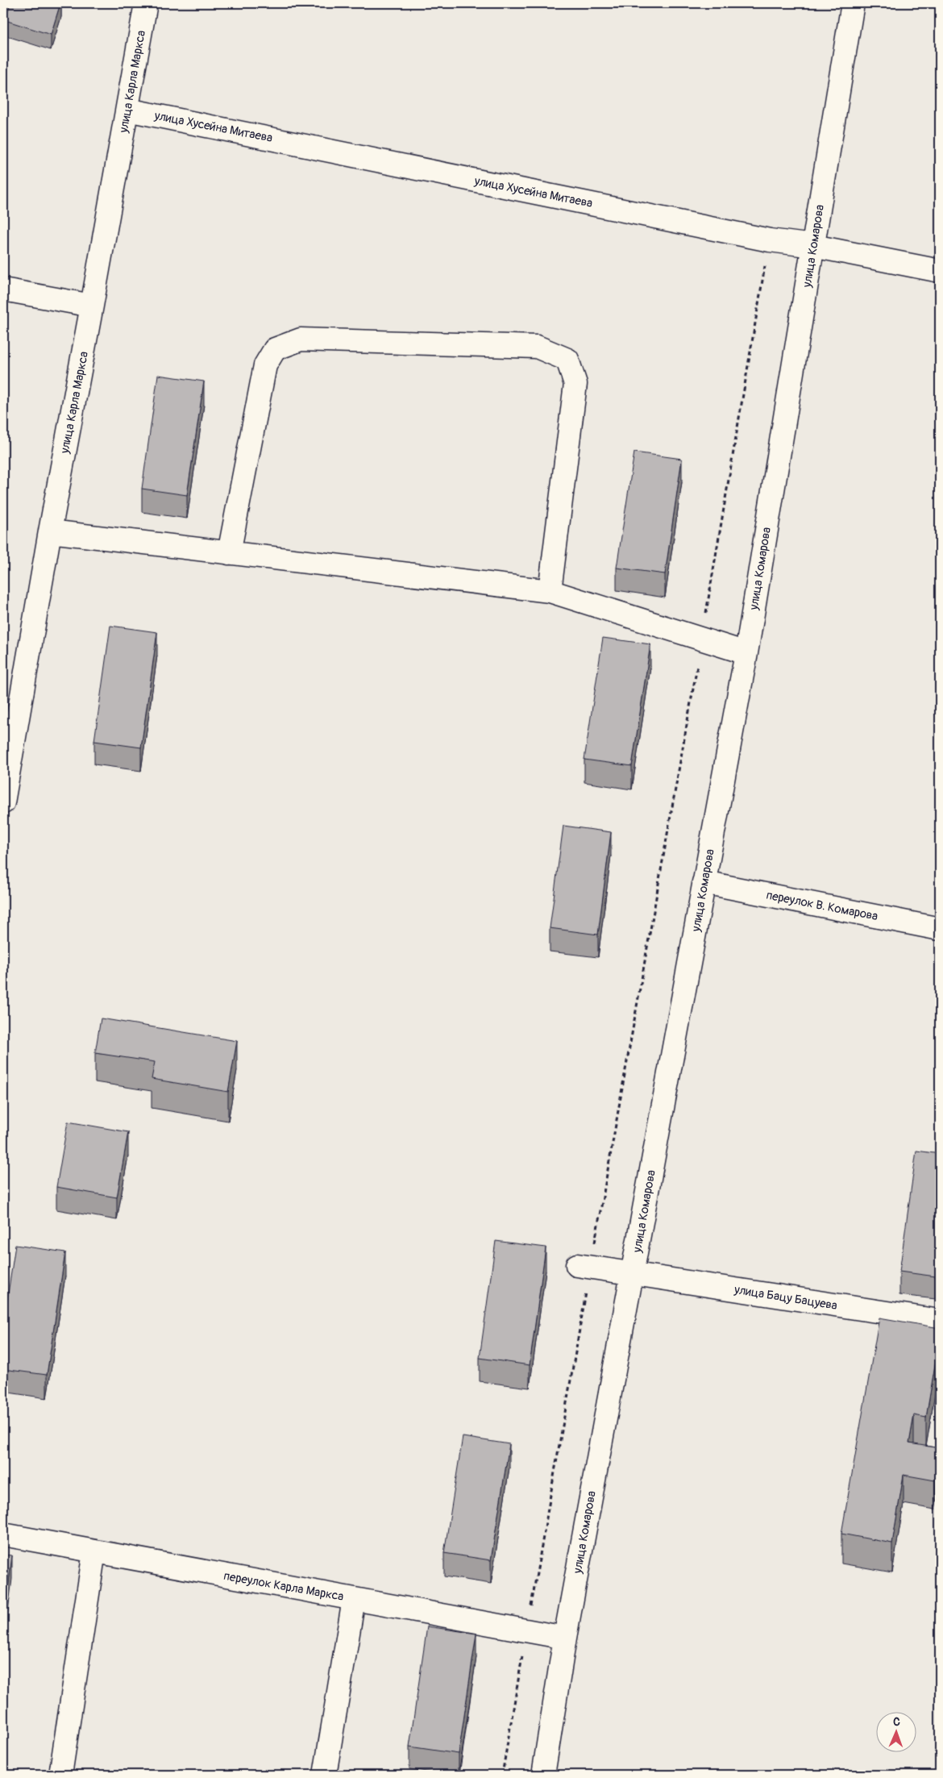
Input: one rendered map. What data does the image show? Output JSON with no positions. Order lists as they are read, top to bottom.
{
  "streets": {
    "street": [
      "улица Карла Маркса",
      "улица Хусейна Митаева",
      "улица Комарова",
      "переулок В. Комарова",
      "улица Бацу Бацуева",
      "переулок Карла Маркса"
    ]
  },
  "crossings": [
    ["улица Карла Маркса", "улица Хусейна Митаева"],
    ["улица Хусейна Митаева", "улица Комарова"],
    ["улица Комарова", "переулок В. Комарова"],
    ["улица Комарова", "улица Бацу Бацуева"],
    ["улица Комарова", "переулок Карла Маркса"]
  ],
  "north": "top"
}
